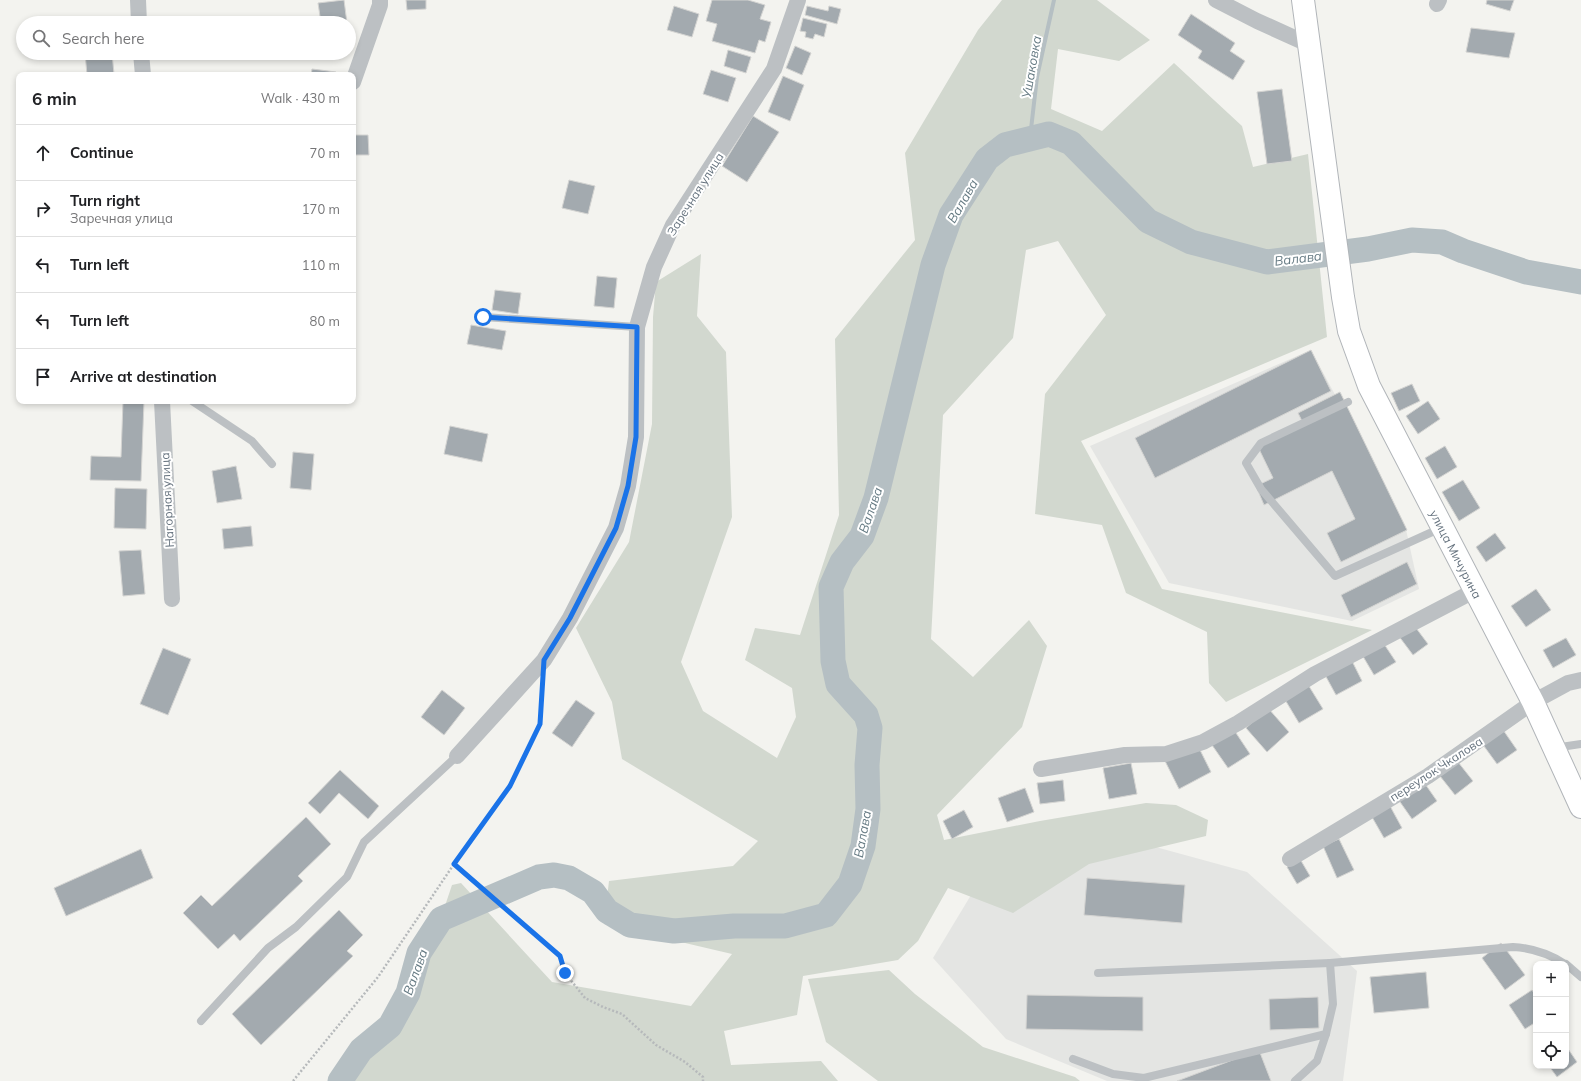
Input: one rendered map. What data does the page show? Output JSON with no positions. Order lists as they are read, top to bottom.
{
  "streets": {
    "main road": ["улица Мичурина"],
    "street": ["Заречная улица", "Нагорная улица", "переулок Чкалова"]
  },
  "crossings": [
    ["улица Мичурина", "переулок Чкалова"]
  ],
  "water": ["Ушаковка", "Валава"],
  "page": {
    "search": "Search here",
    "heading": ["6 min", "Walk · 430 m"],
    "list": [
      ["Continue", "70 m"],
      ["Turn right", "Заречная улица", "170 m"],
      ["Turn left", "110 m"],
      ["Turn left", "80 m"],
      "Arrive at destination"
    ],
    "map_buttons": ["+", "−"]
  }
}
